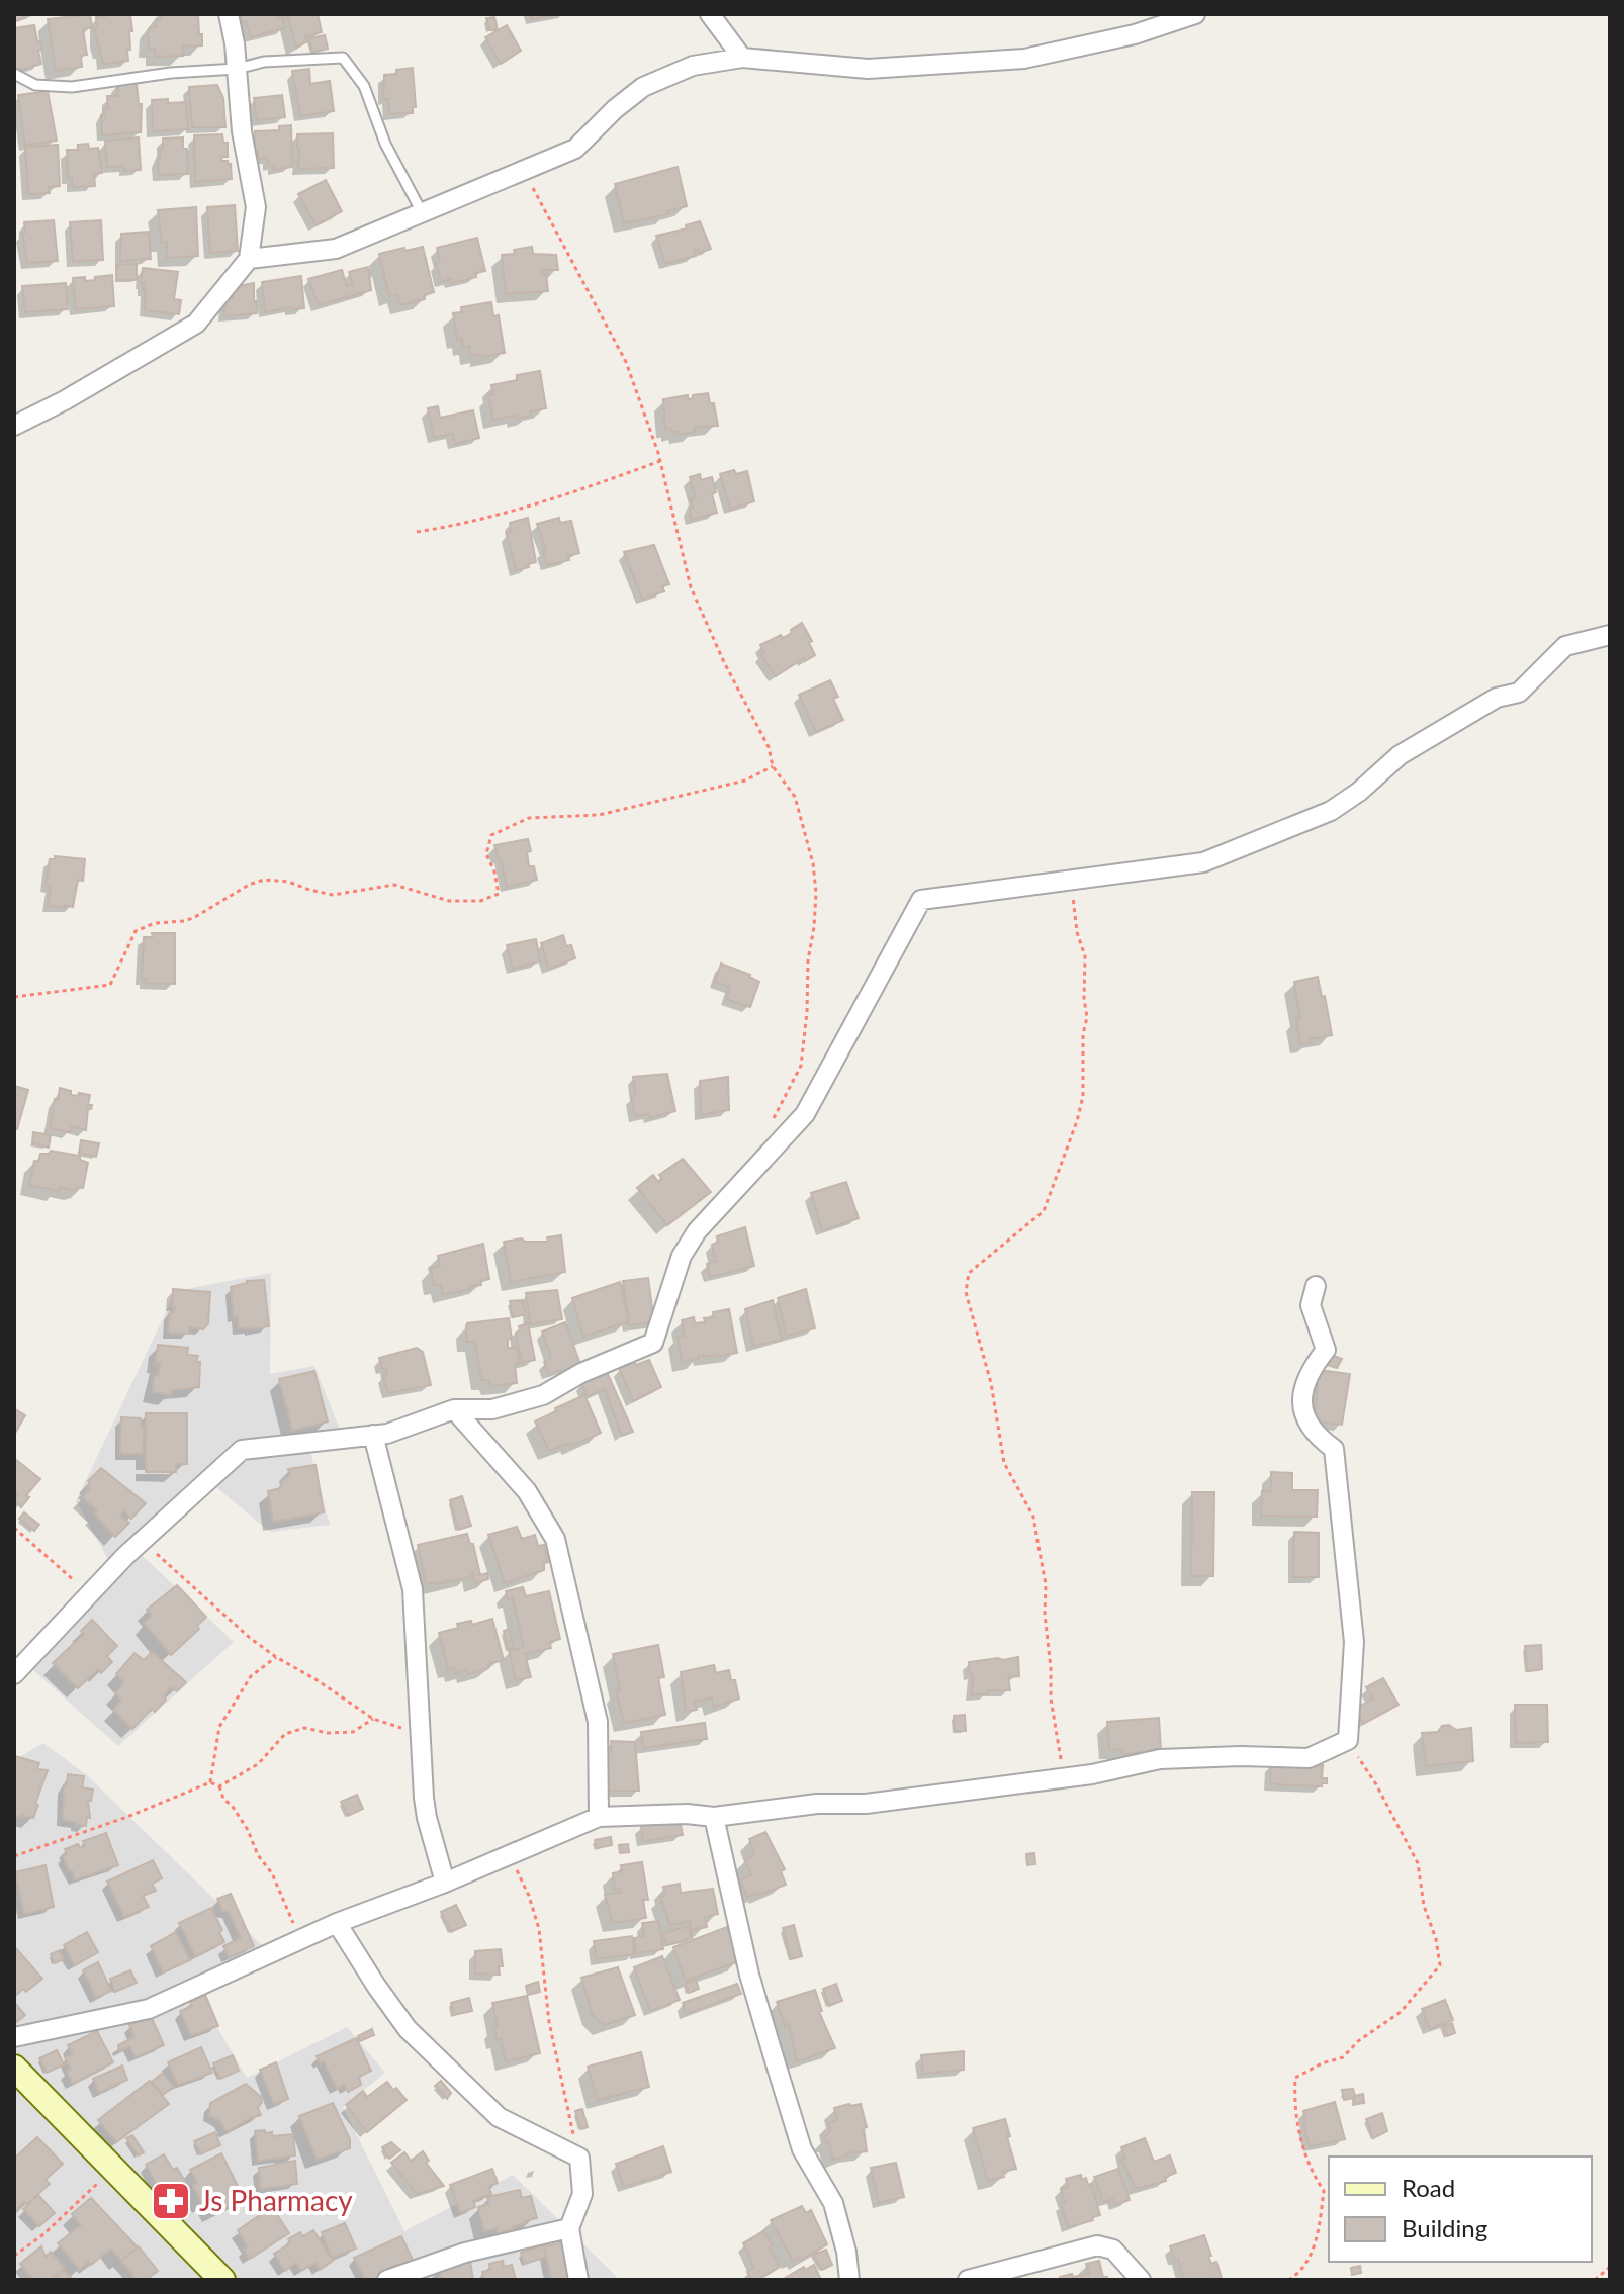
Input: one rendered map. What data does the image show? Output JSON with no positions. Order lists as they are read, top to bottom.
{
  "places": {
    "pharmacy": ["Js Pharmacy"]
  },
  "legend": ["Road", "Building"]
}
